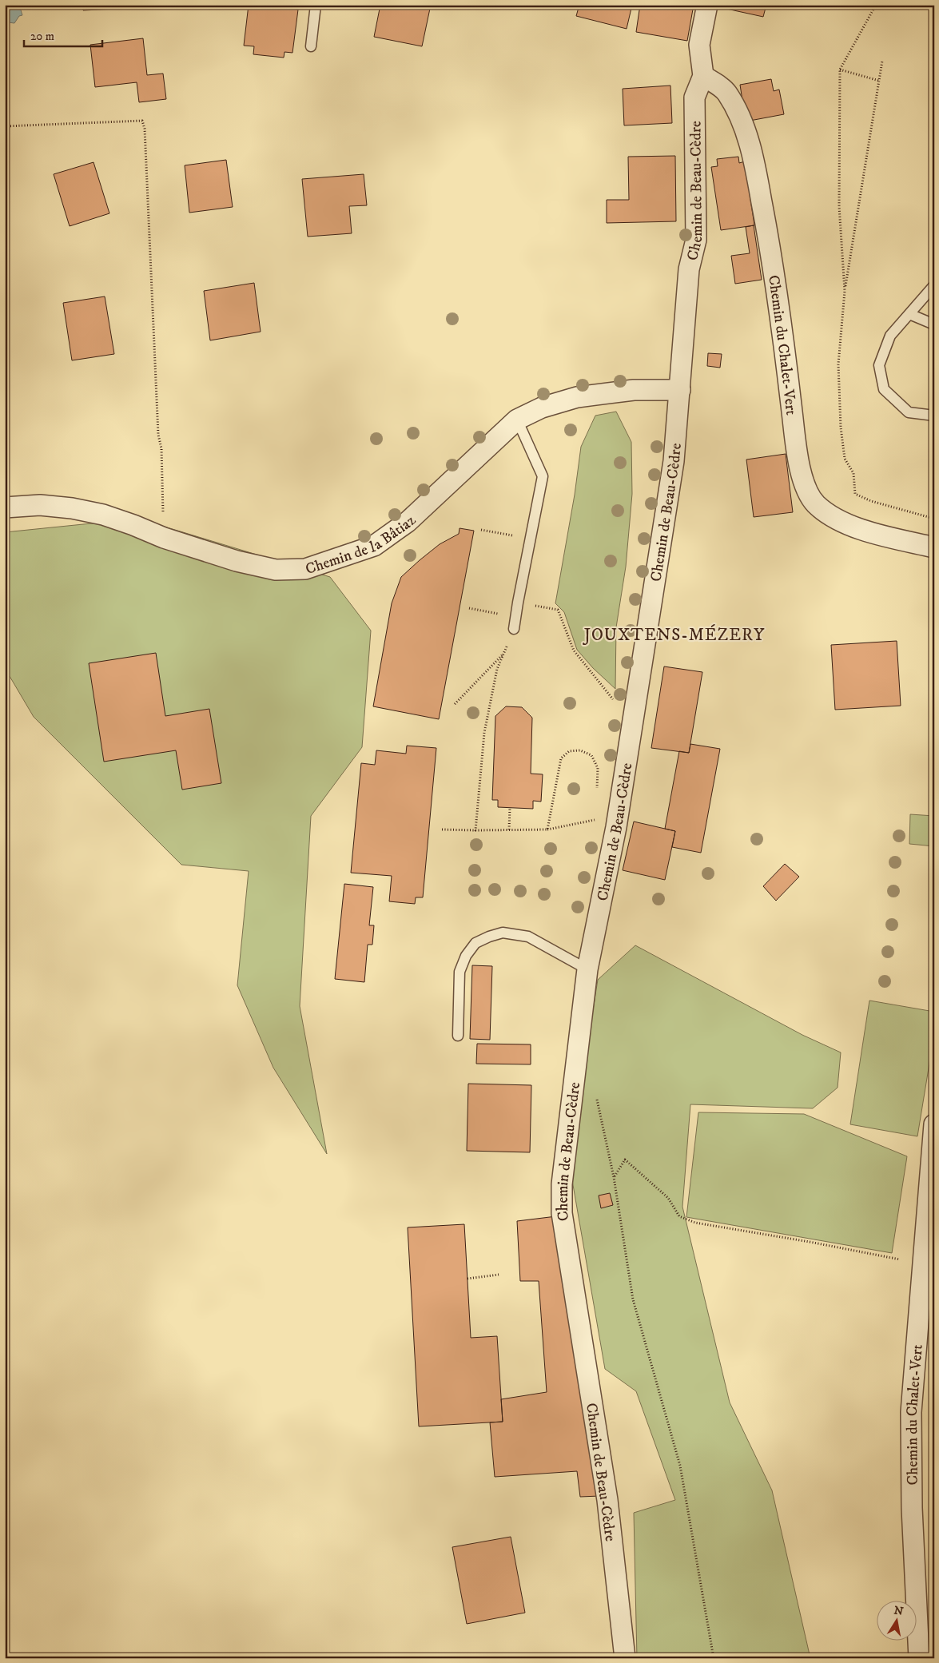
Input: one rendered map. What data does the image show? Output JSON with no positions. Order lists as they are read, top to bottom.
{
  "streets": {
    "street": ["Chemin de Beau-Cèdre", "Chemin du Chalet-Vert", "Chemin de la Bâtiaz"]
  },
  "crossings": [
    ["Chemin de Beau-Cèdre", "Chemin du Chalet-Vert"],
    ["Chemin de Beau-Cèdre", "Chemin de la Bâtiaz"]
  ],
  "districts": ["JOUXTENS-MÉZERY"],
  "scale_bar": "20 m",
  "north": "top"
}
